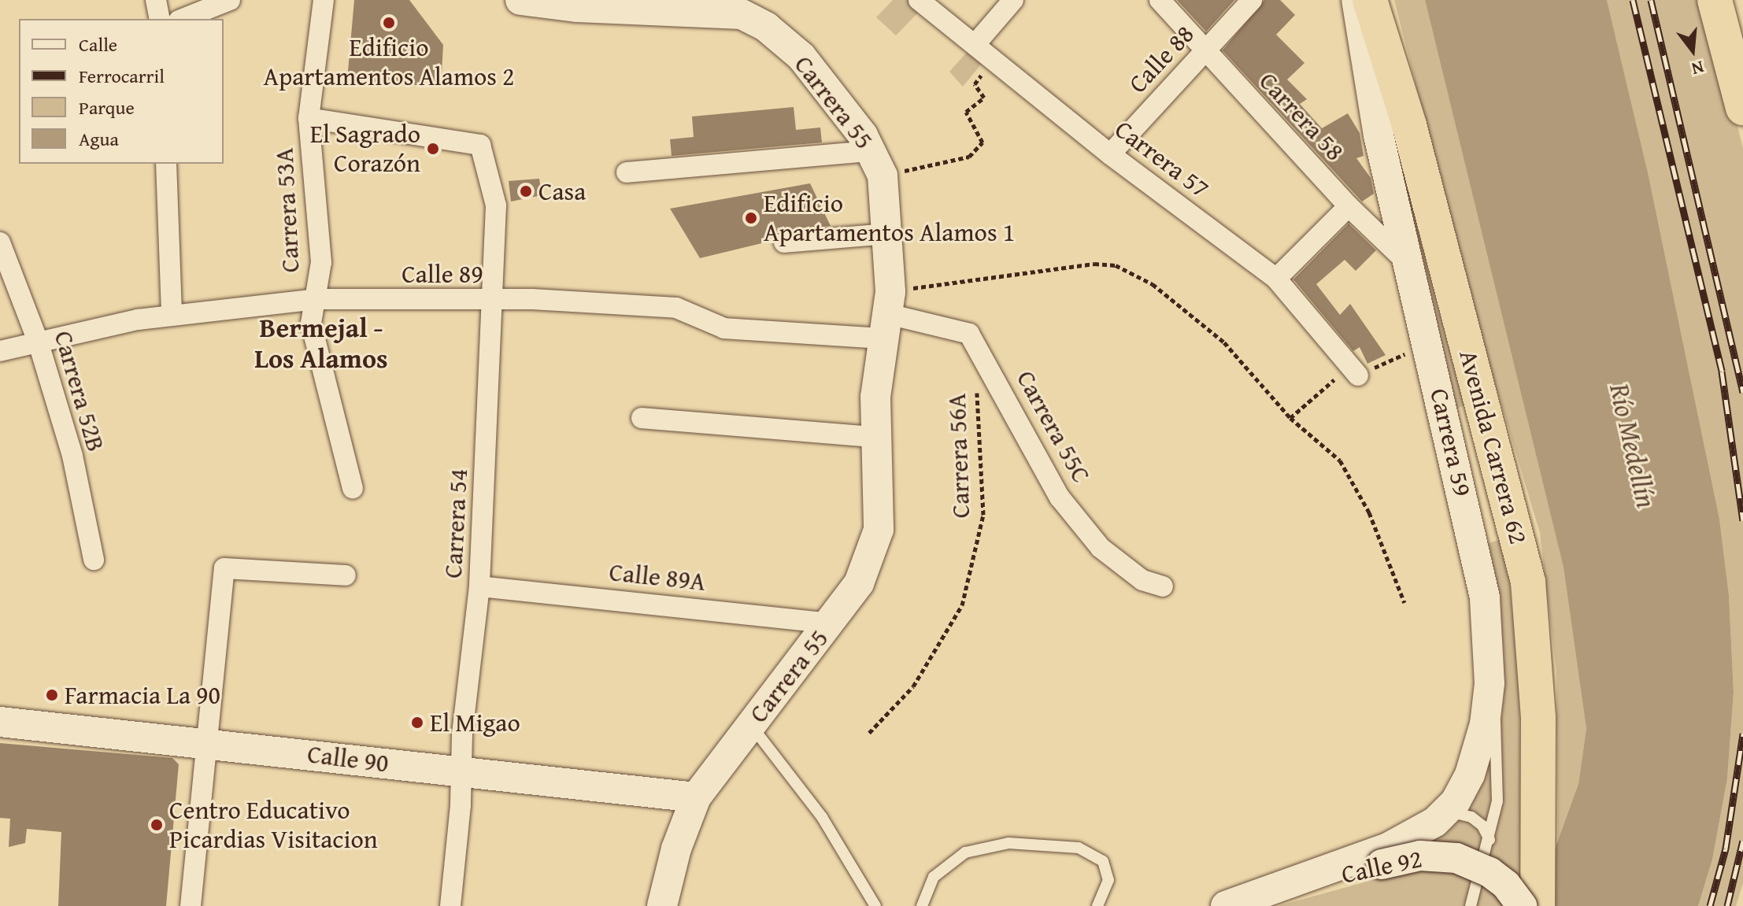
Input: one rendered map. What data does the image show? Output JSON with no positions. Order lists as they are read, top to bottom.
{
  "streets": {
    "highway": ["Avenida Carrera 62"],
    "main road": [
      "Carrera 55",
      "Carrera 59",
      "Calle 90",
      "Calle 92"
    ],
    "street": [
      "Calle 88",
      "Carrera 58",
      "Carrera 57",
      "Carrera 53A",
      "Calle 89",
      "Carrera 52B",
      "Carrera 55C",
      "Carrera 54",
      "Calle 89A"
    ],
    "path": ["Carrera 56A"]
  },
  "crossings": [
    ["Calle 88", "Carrera 58"],
    ["Calle 88", "Carrera 57"],
    ["Carrera 55", "Calle 89"],
    ["Carrera 55", "Carrera 55C"],
    ["Carrera 55", "Calle 89A"],
    ["Carrera 55", "Calle 90"],
    ["Carrera 58", "Carrera 59"],
    ["Carrera 53A", "Calle 89"],
    ["Carrera 53A", "Carrera 54"],
    ["Calle 89", "Carrera 52B"],
    ["Calle 89", "Carrera 55C"],
    ["Calle 89", "Carrera 54"],
    ["Carrera 59", "Calle 92"],
    ["Carrera 54", "Calle 89A"],
    ["Carrera 54", "Calle 90"]
  ],
  "districts": ["Bermejal - Los Alamos"],
  "water": ["Río Medellín"],
  "places": [
    "Edificio Apartamentos Alamos 2",
    "El Sagrado Corazón",
    "Casa",
    "Edificio Apartamentos Alamos 1",
    "Farmacia La 90",
    "El Migao",
    "Centro Educativo Picardias Visitacion"
  ],
  "legend": [
    "Calle",
    "Ferrocarril",
    "Parque",
    "Agua"
  ],
  "north": "bottom"
}
